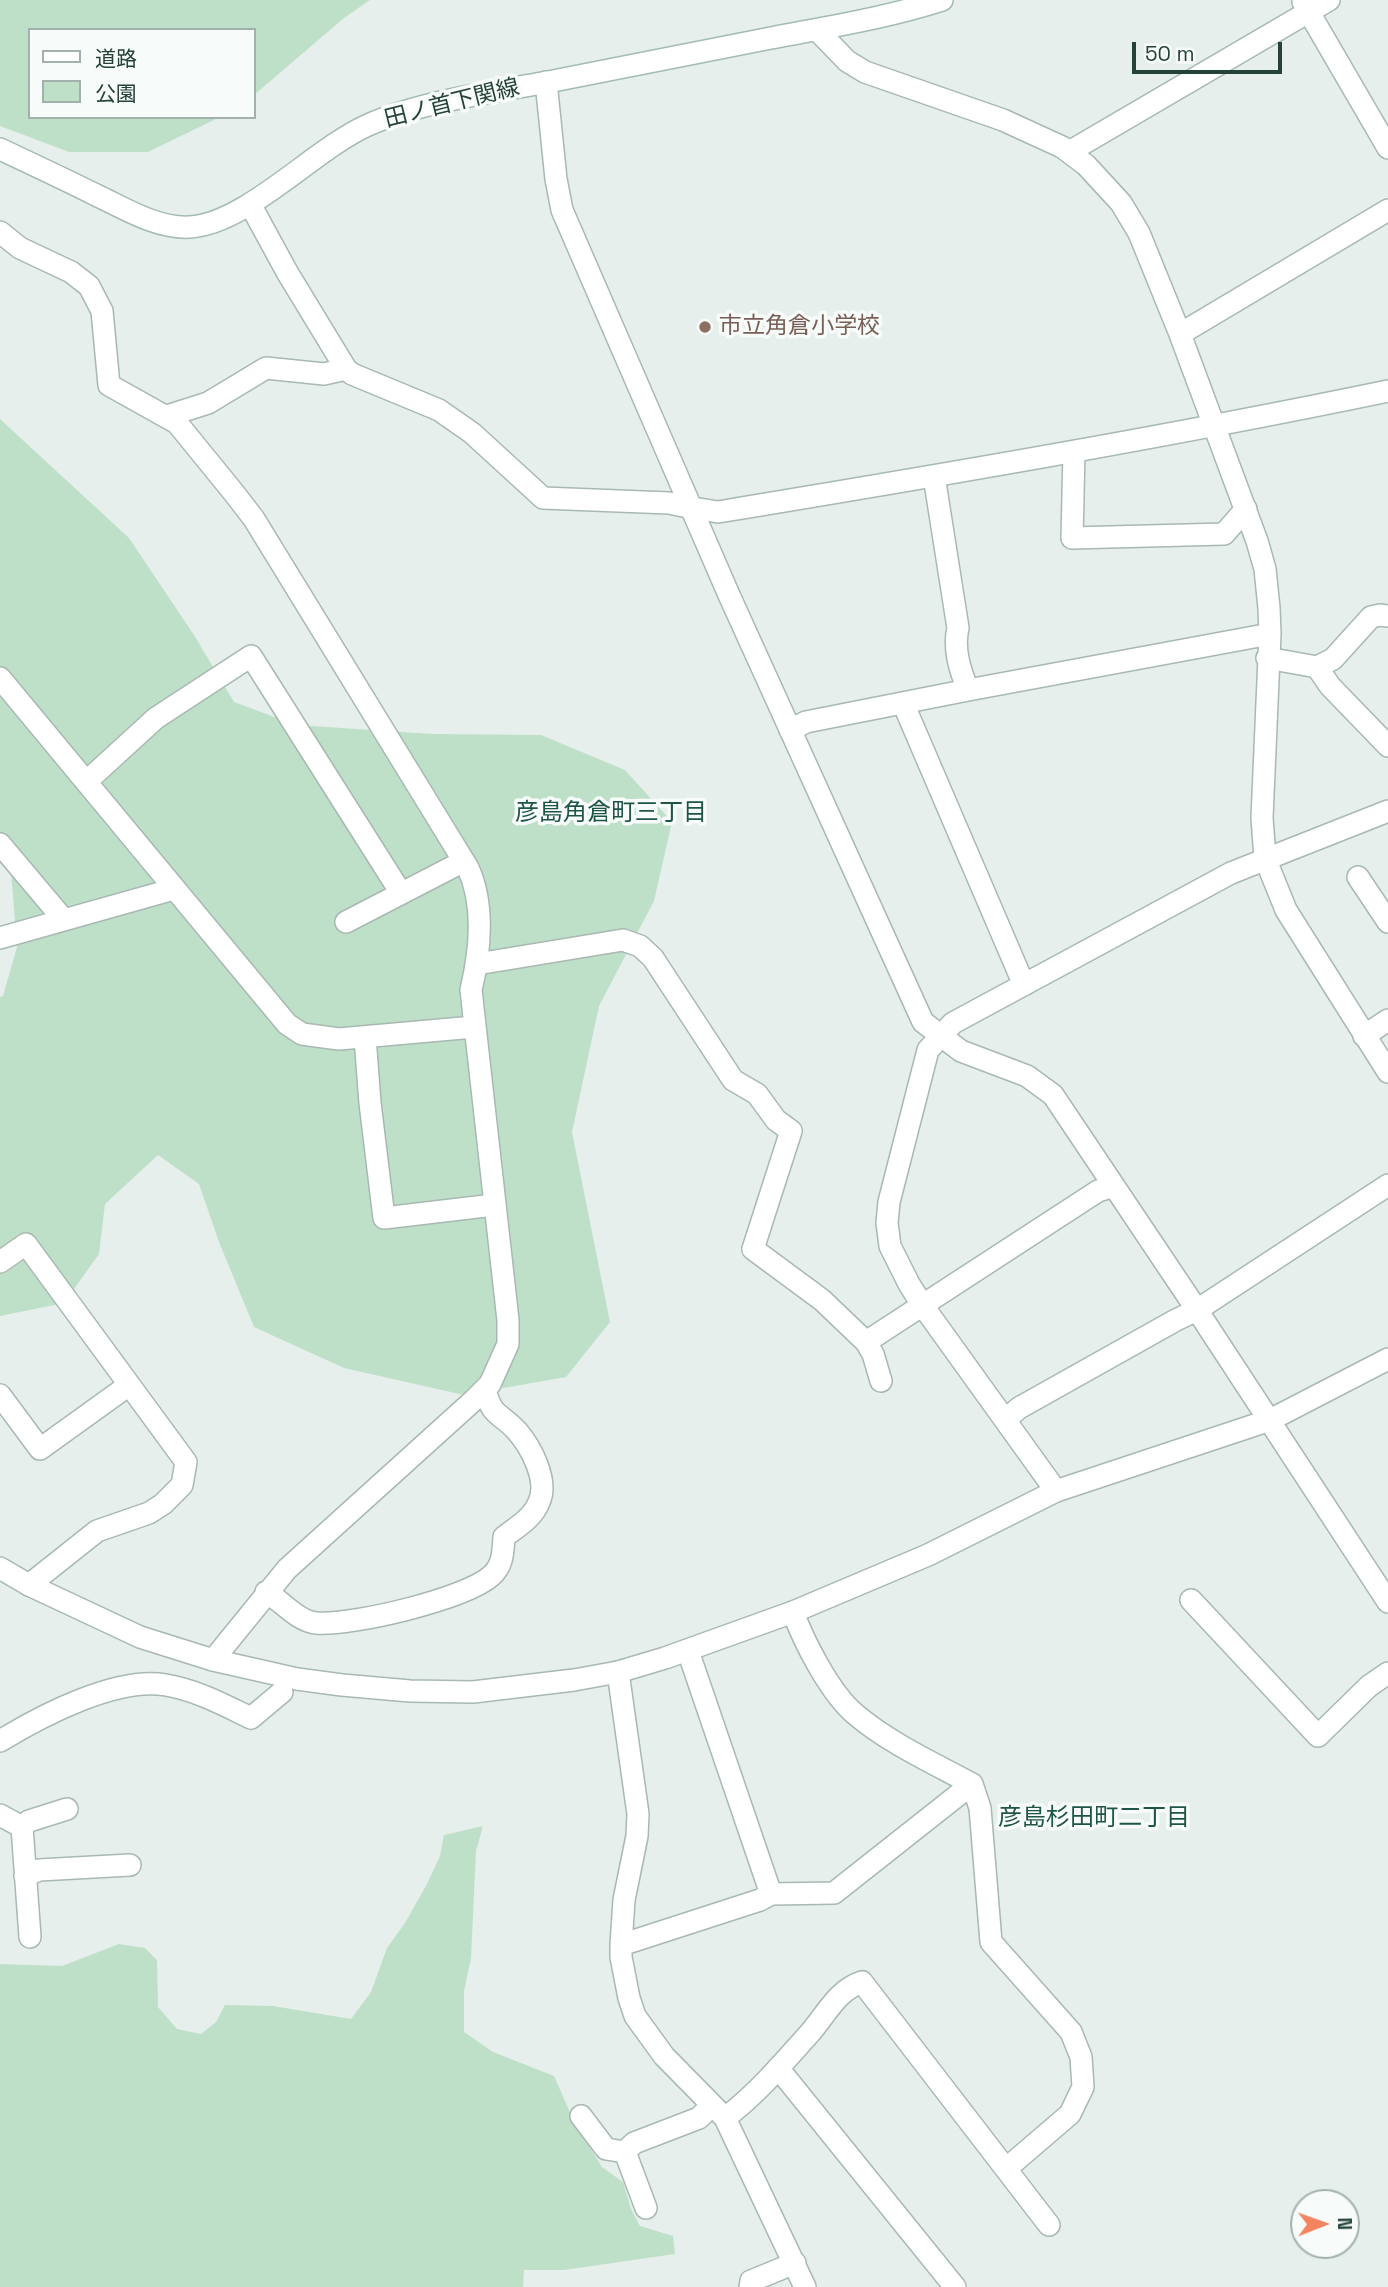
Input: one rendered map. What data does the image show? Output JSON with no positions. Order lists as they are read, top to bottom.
{
  "streets": {
    "street": ["田ノ首下関線"]
  },
  "districts": ["彦島角倉町三丁目", "彦島杉田町二丁目"],
  "places": ["市立角倉小学校"],
  "legend": ["道路", "公園"],
  "scale_bar": "50 m",
  "north": "right"
}
